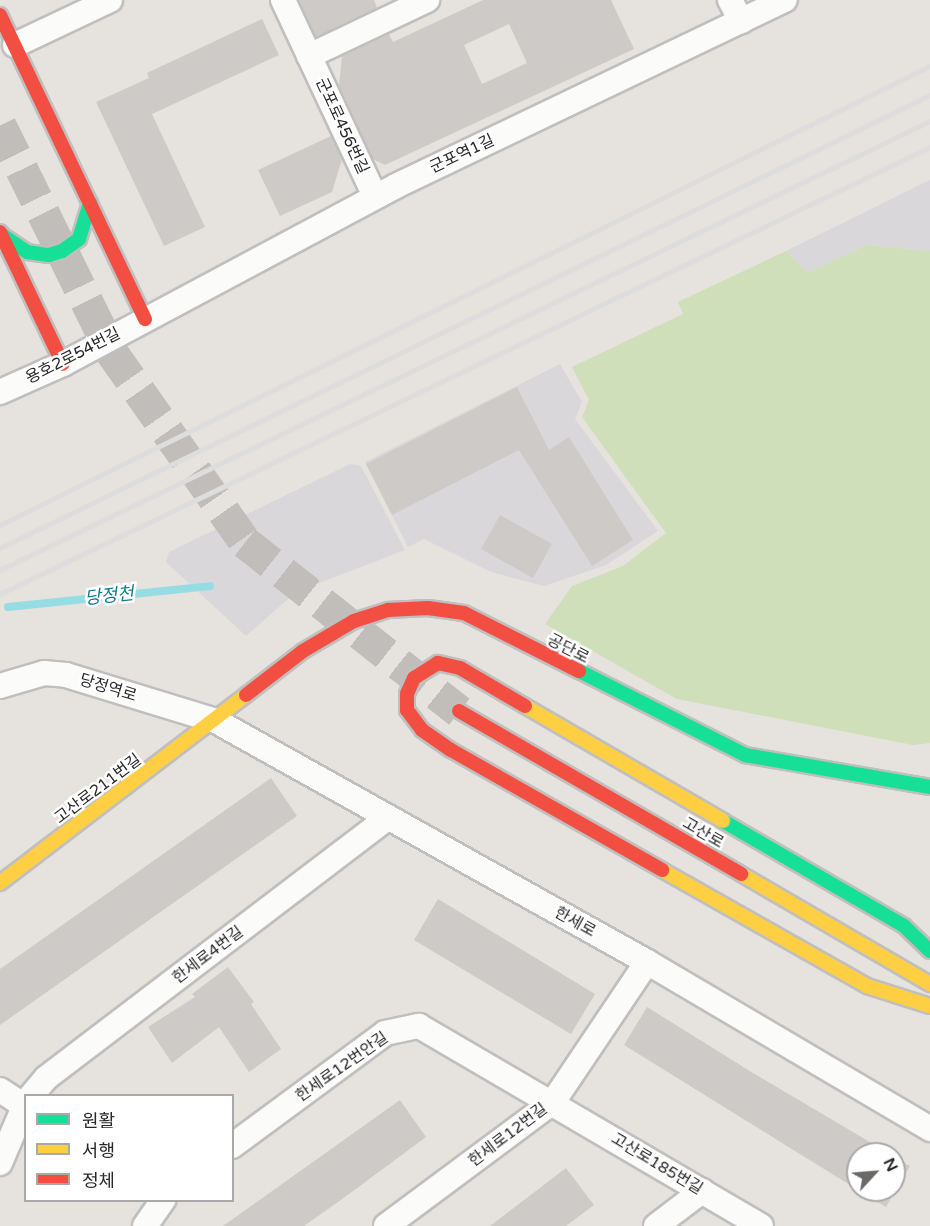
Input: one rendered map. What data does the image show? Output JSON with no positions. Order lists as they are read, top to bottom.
{
  "streets": {
    "street": [
      "군포로456번길",
      "군포역1길",
      "용호2로54번길",
      "공단로",
      "당정역로",
      "고산로211번길",
      "고산로",
      "한세로",
      "한세로4번길",
      "한세로12번안길",
      "한세로12번길",
      "고산로185번길"
    ]
  },
  "crossings": [
    ["군포로456번길", "군포역1길"],
    ["군포역1길", "용호2로54번길"],
    ["공단로", "당정역로"],
    ["공단로", "고산로211번길"],
    ["공단로", "한세로"],
    ["당정역로", "고산로211번길"],
    ["당정역로", "한세로"],
    ["고산로211번길", "한세로"],
    ["한세로", "한세로4번길"],
    ["한세로", "한세로12번길"],
    ["한세로12번안길", "한세로12번길"],
    ["한세로12번안길", "고산로185번길"],
    ["한세로12번길", "고산로185번길"]
  ],
  "water": ["당정천"],
  "legend": ["원활", "서행", "정체"],
  "north": "top right"
}
